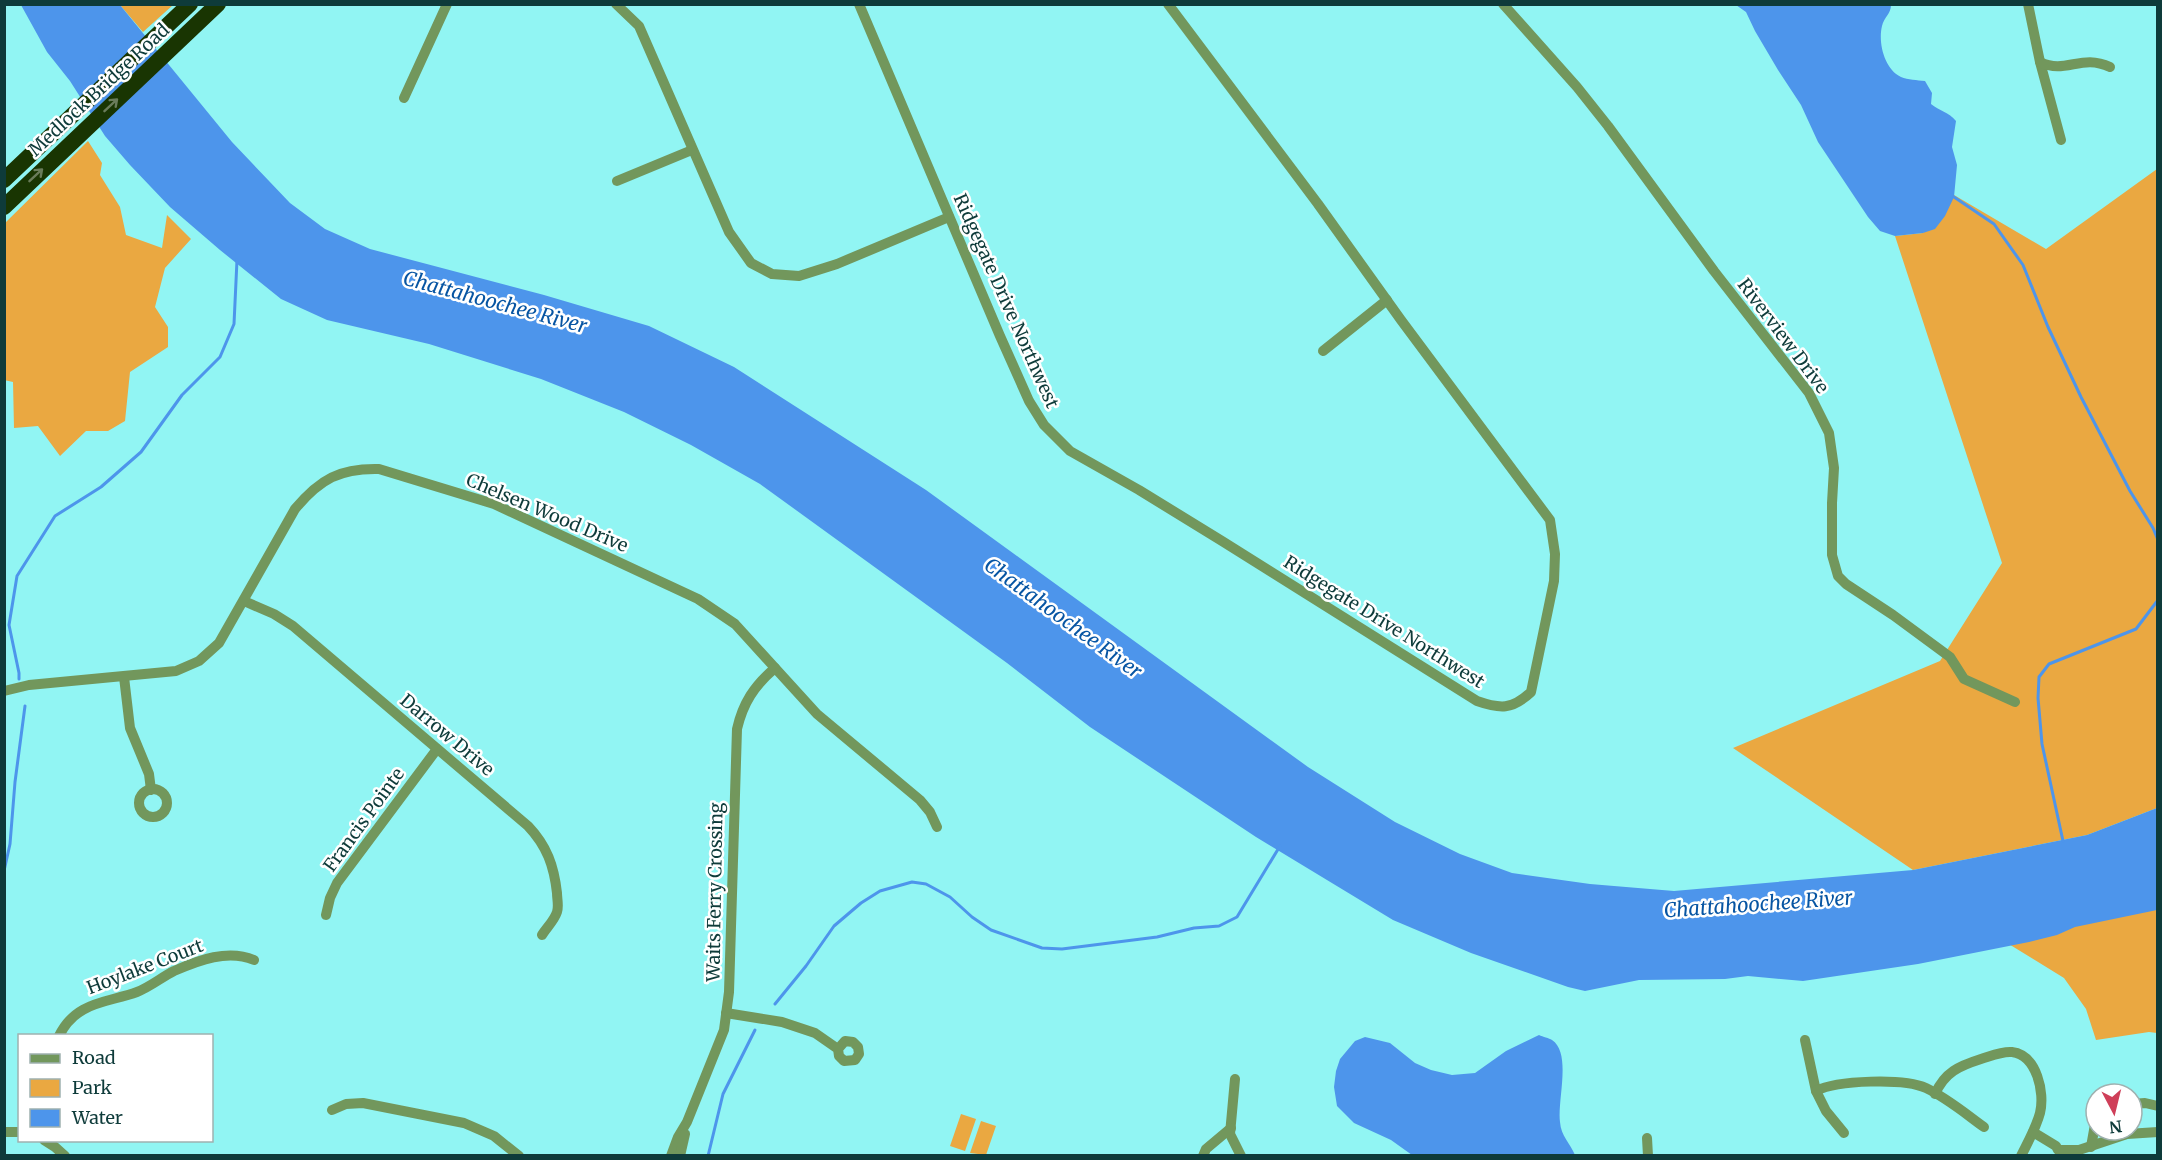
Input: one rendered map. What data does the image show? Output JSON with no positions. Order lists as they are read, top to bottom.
{
  "streets": {
    "highway": ["Medlock Bridge Road"],
    "street": [
      "Ridgegate Drive Northwest",
      "Riverview Drive",
      "Chelsen Wood Drive",
      "Darrow Drive",
      "Francis Pointe",
      "Waits Ferry Crossing",
      "Hoylake Court"
    ]
  },
  "crossings": [
    ["Chelsen Wood Drive", "Darrow Drive"],
    ["Chelsen Wood Drive", "Waits Ferry Crossing"],
    ["Darrow Drive", "Francis Pointe"]
  ],
  "water": ["Chattahoochee River"],
  "legend": ["Road", "Park", "Water"],
  "north": "bottom"
}
